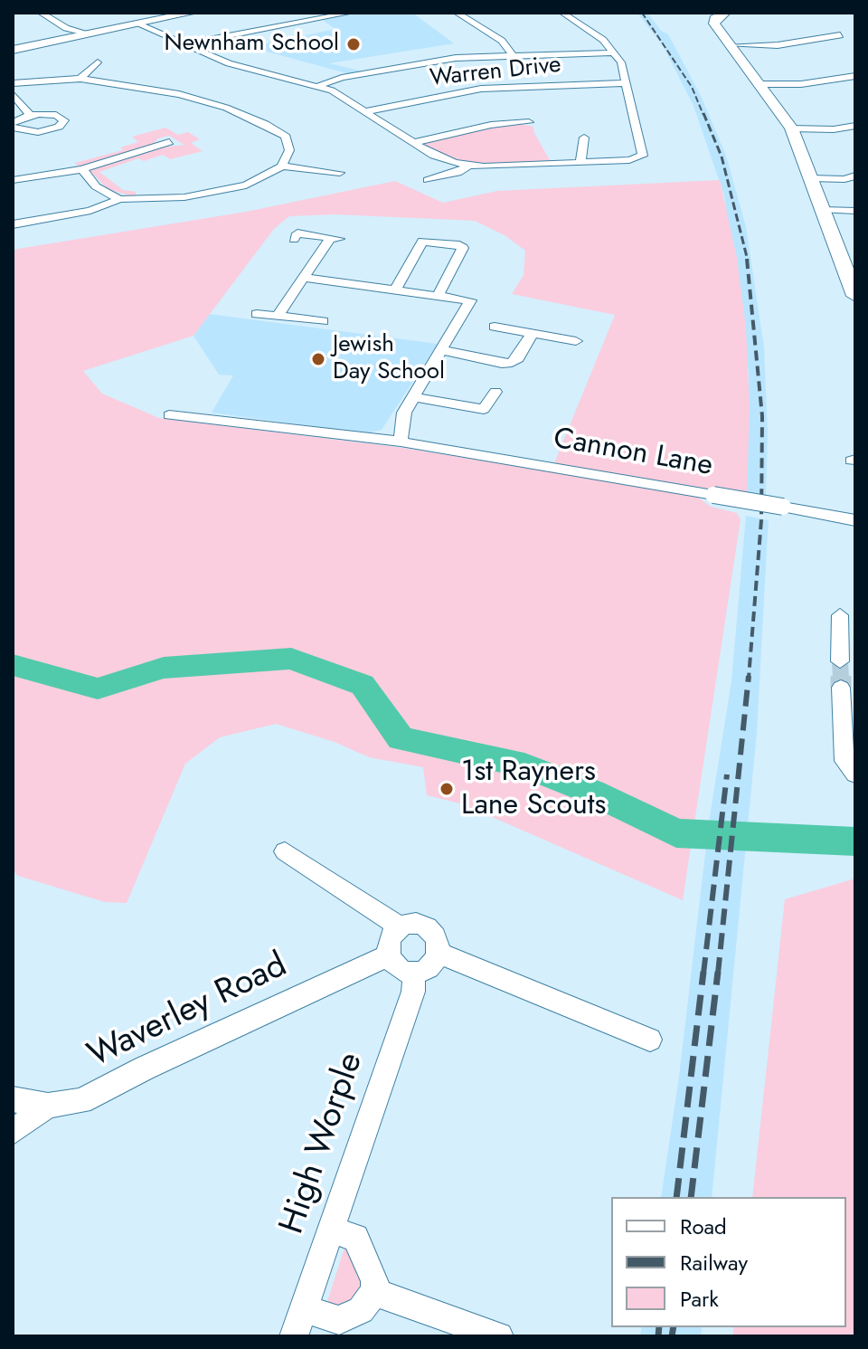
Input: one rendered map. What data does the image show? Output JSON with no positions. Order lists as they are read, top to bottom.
{
  "streets": {
    "street": [
      "Warren Drive",
      "Cannon Lane",
      "Waverley Road",
      "High Worple"
    ]
  },
  "crossings": [
    ["Waverley Road", "High Worple"]
  ],
  "places": ["Newnham School", "Jewish Day School", "1st Rayners Lane Scouts"],
  "legend": ["Road", "Railway", "Park"]
}
